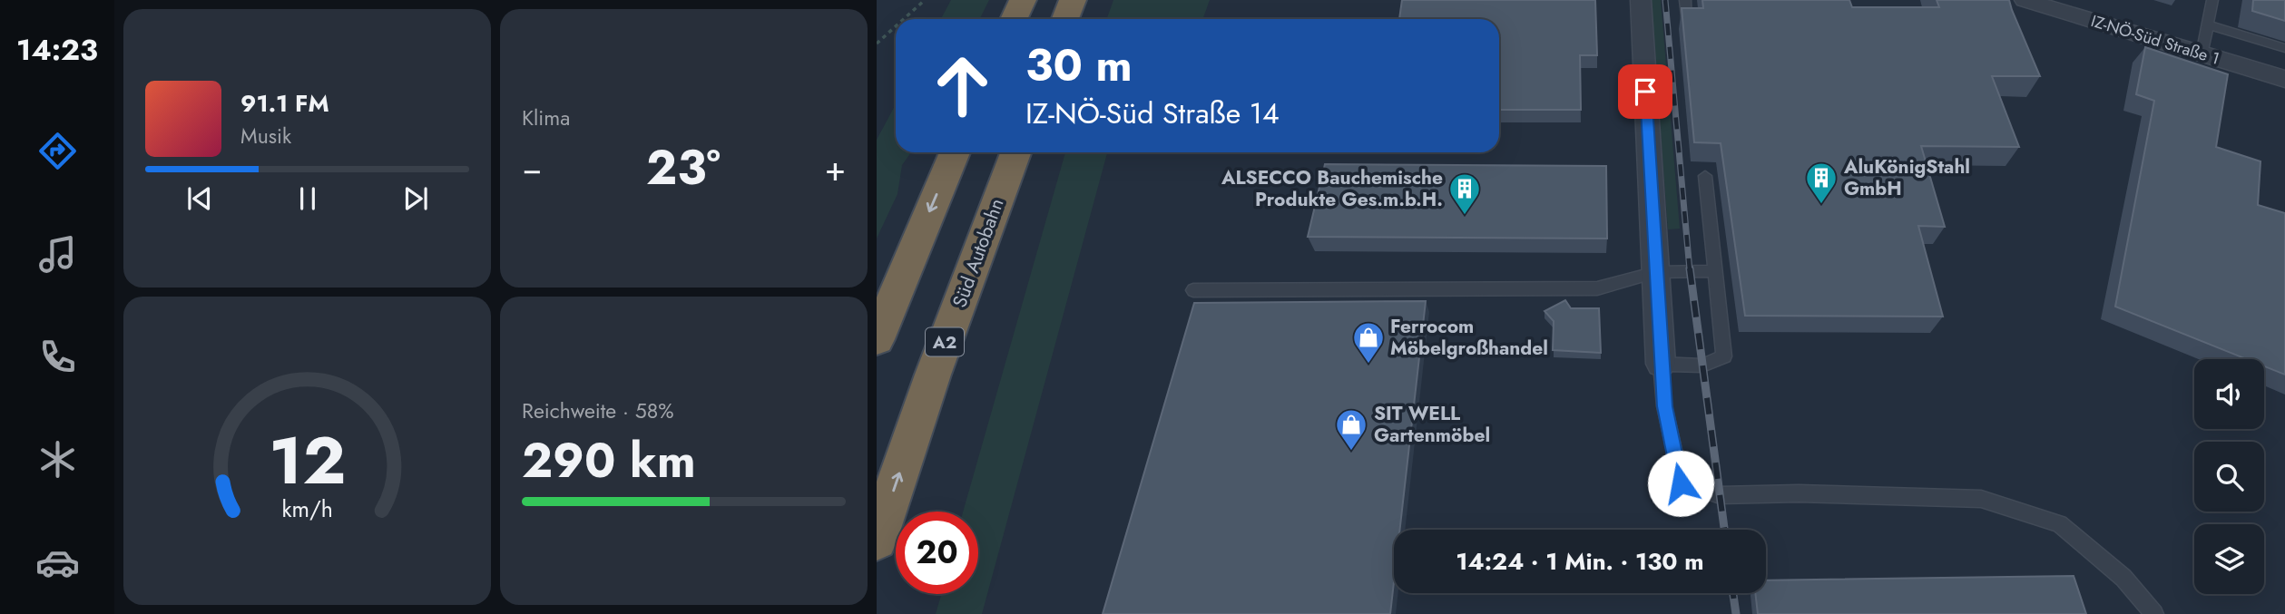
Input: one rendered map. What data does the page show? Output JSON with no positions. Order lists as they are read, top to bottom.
{
  "streets": {
    "highway": ["Süd Autobahn", "A2"],
    "street": ["IZ-NÖ-Süd Straße 1"]
  },
  "places": {
    "building": ["AluKönigStahl GmbH", "ALSECCO Bauchemische Produkte Ges.m.b.H."],
    "shop": ["Ferrocom Möbelgroßhandel", "SIT WELL Gartenmöbel"]
  },
  "page": {
    "tabs": "14:23",
    "tile": [
      "Klima",
      ["Reichweite · 58%", "290 km"]
    ],
    "turn": ["30 m", "IZ-NÖ-Süd Straße 14"],
    "song": ["91.1 FM", "Musik"],
    "heat": ["−", "23°", "+"],
    "limit": "20",
    "trip": "14:24 · 1 Min. · 130 m",
    "gauge": ["12", "km/h"]
  }
}
